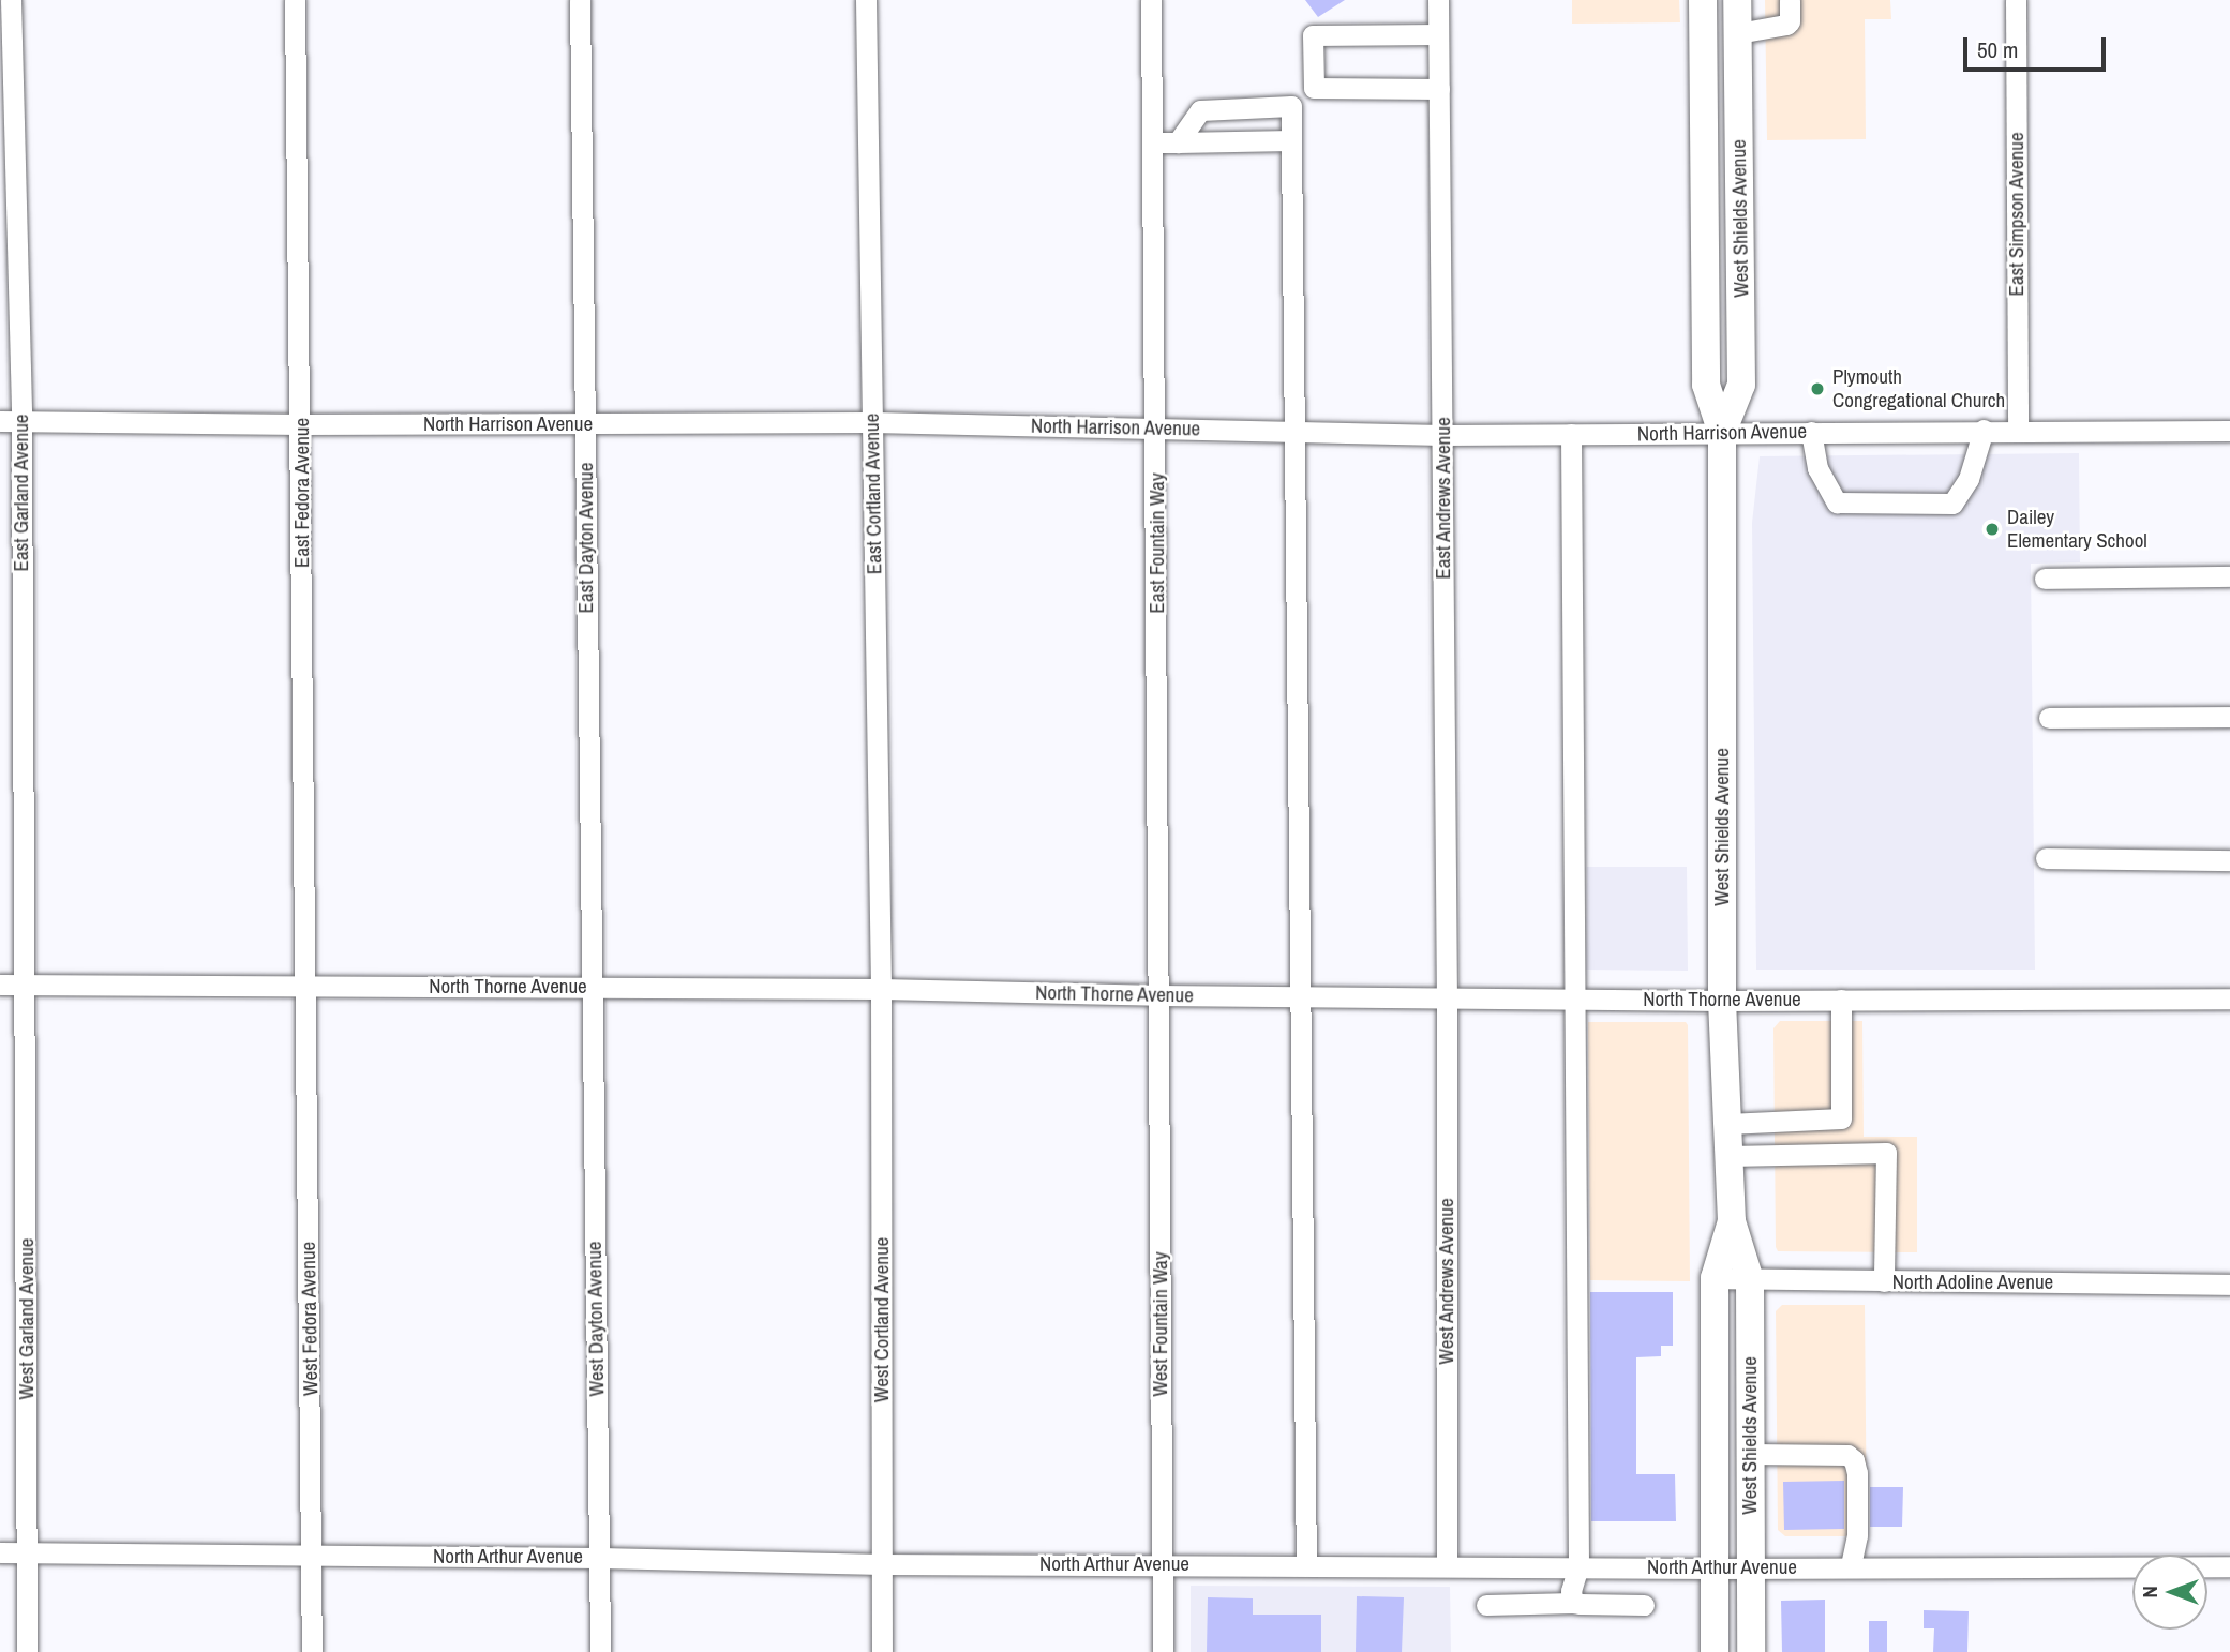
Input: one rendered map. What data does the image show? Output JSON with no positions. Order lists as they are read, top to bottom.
{
  "streets": {
    "main road": ["West Shields Avenue"],
    "street": [
      "East Simpson Avenue",
      "North Harrison Avenue",
      "East Garland Avenue",
      "East Fedora Avenue",
      "East Cortland Avenue",
      "East Andrews Avenue",
      "East Dayton Avenue",
      "East Fountain Way",
      "North Thorne Avenue",
      "West Andrews Avenue",
      "North Adoline Avenue",
      "West Garland Avenue",
      "West Fedora Avenue",
      "West Dayton Avenue",
      "West Cortland Avenue",
      "West Fountain Way",
      "North Arthur Avenue"
    ]
  },
  "crossings": [
    ["East Simpson Avenue", "North Harrison Avenue"],
    ["West Shields Avenue", "North Harrison Avenue"],
    ["West Shields Avenue", "North Thorne Avenue"],
    ["West Shields Avenue", "North Adoline Avenue"],
    ["West Shields Avenue", "North Arthur Avenue"],
    ["North Harrison Avenue", "East Garland Avenue"],
    ["North Harrison Avenue", "East Fedora Avenue"],
    ["North Harrison Avenue", "East Cortland Avenue"],
    ["North Harrison Avenue", "East Andrews Avenue"],
    ["North Harrison Avenue", "East Dayton Avenue"],
    ["North Harrison Avenue", "East Fountain Way"],
    ["East Garland Avenue", "North Thorne Avenue"],
    ["East Garland Avenue", "West Garland Avenue"],
    ["East Fedora Avenue", "North Thorne Avenue"],
    ["East Fedora Avenue", "West Fedora Avenue"],
    ["East Cortland Avenue", "North Thorne Avenue"],
    ["East Cortland Avenue", "West Cortland Avenue"],
    ["East Andrews Avenue", "North Thorne Avenue"],
    ["East Andrews Avenue", "West Andrews Avenue"],
    ["East Dayton Avenue", "North Thorne Avenue"],
    ["East Dayton Avenue", "West Dayton Avenue"],
    ["East Fountain Way", "North Thorne Avenue"],
    ["East Fountain Way", "West Fountain Way"],
    ["North Thorne Avenue", "West Andrews Avenue"],
    ["North Thorne Avenue", "West Garland Avenue"],
    ["North Thorne Avenue", "West Fedora Avenue"],
    ["North Thorne Avenue", "West Dayton Avenue"],
    ["North Thorne Avenue", "West Cortland Avenue"],
    ["North Thorne Avenue", "West Fountain Way"],
    ["West Andrews Avenue", "North Arthur Avenue"],
    ["West Garland Avenue", "North Arthur Avenue"],
    ["West Fedora Avenue", "North Arthur Avenue"],
    ["West Dayton Avenue", "North Arthur Avenue"],
    ["West Cortland Avenue", "North Arthur Avenue"],
    ["West Fountain Way", "North Arthur Avenue"]
  ],
  "places": ["Plymouth Congregational Church", "Dailey Elementary School"],
  "scale_bar": "50 m",
  "north": "left"
}
